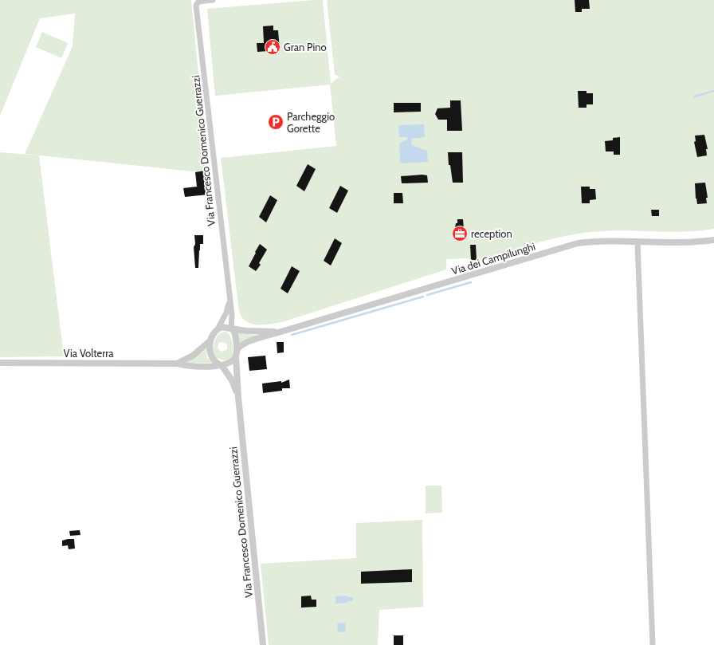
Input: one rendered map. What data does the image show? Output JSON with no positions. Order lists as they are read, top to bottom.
{
  "streets": {
    "street": ["Via Francesco Domenico Guerrazzi", "Via dei Campilunghi", "Via Volterra"]
  },
  "crossings": [
    ["Via Francesco Domenico Guerrazzi", "Via dei Campilunghi"],
    ["Via Francesco Domenico Guerrazzi", "Via Volterra"],
    ["Via dei Campilunghi", "Via Volterra"]
  ],
  "places": {
    "public building": ["Gran Pino"],
    "parking": ["Parcheggio Gorette"],
    "office": ["reception"]
  }
}
